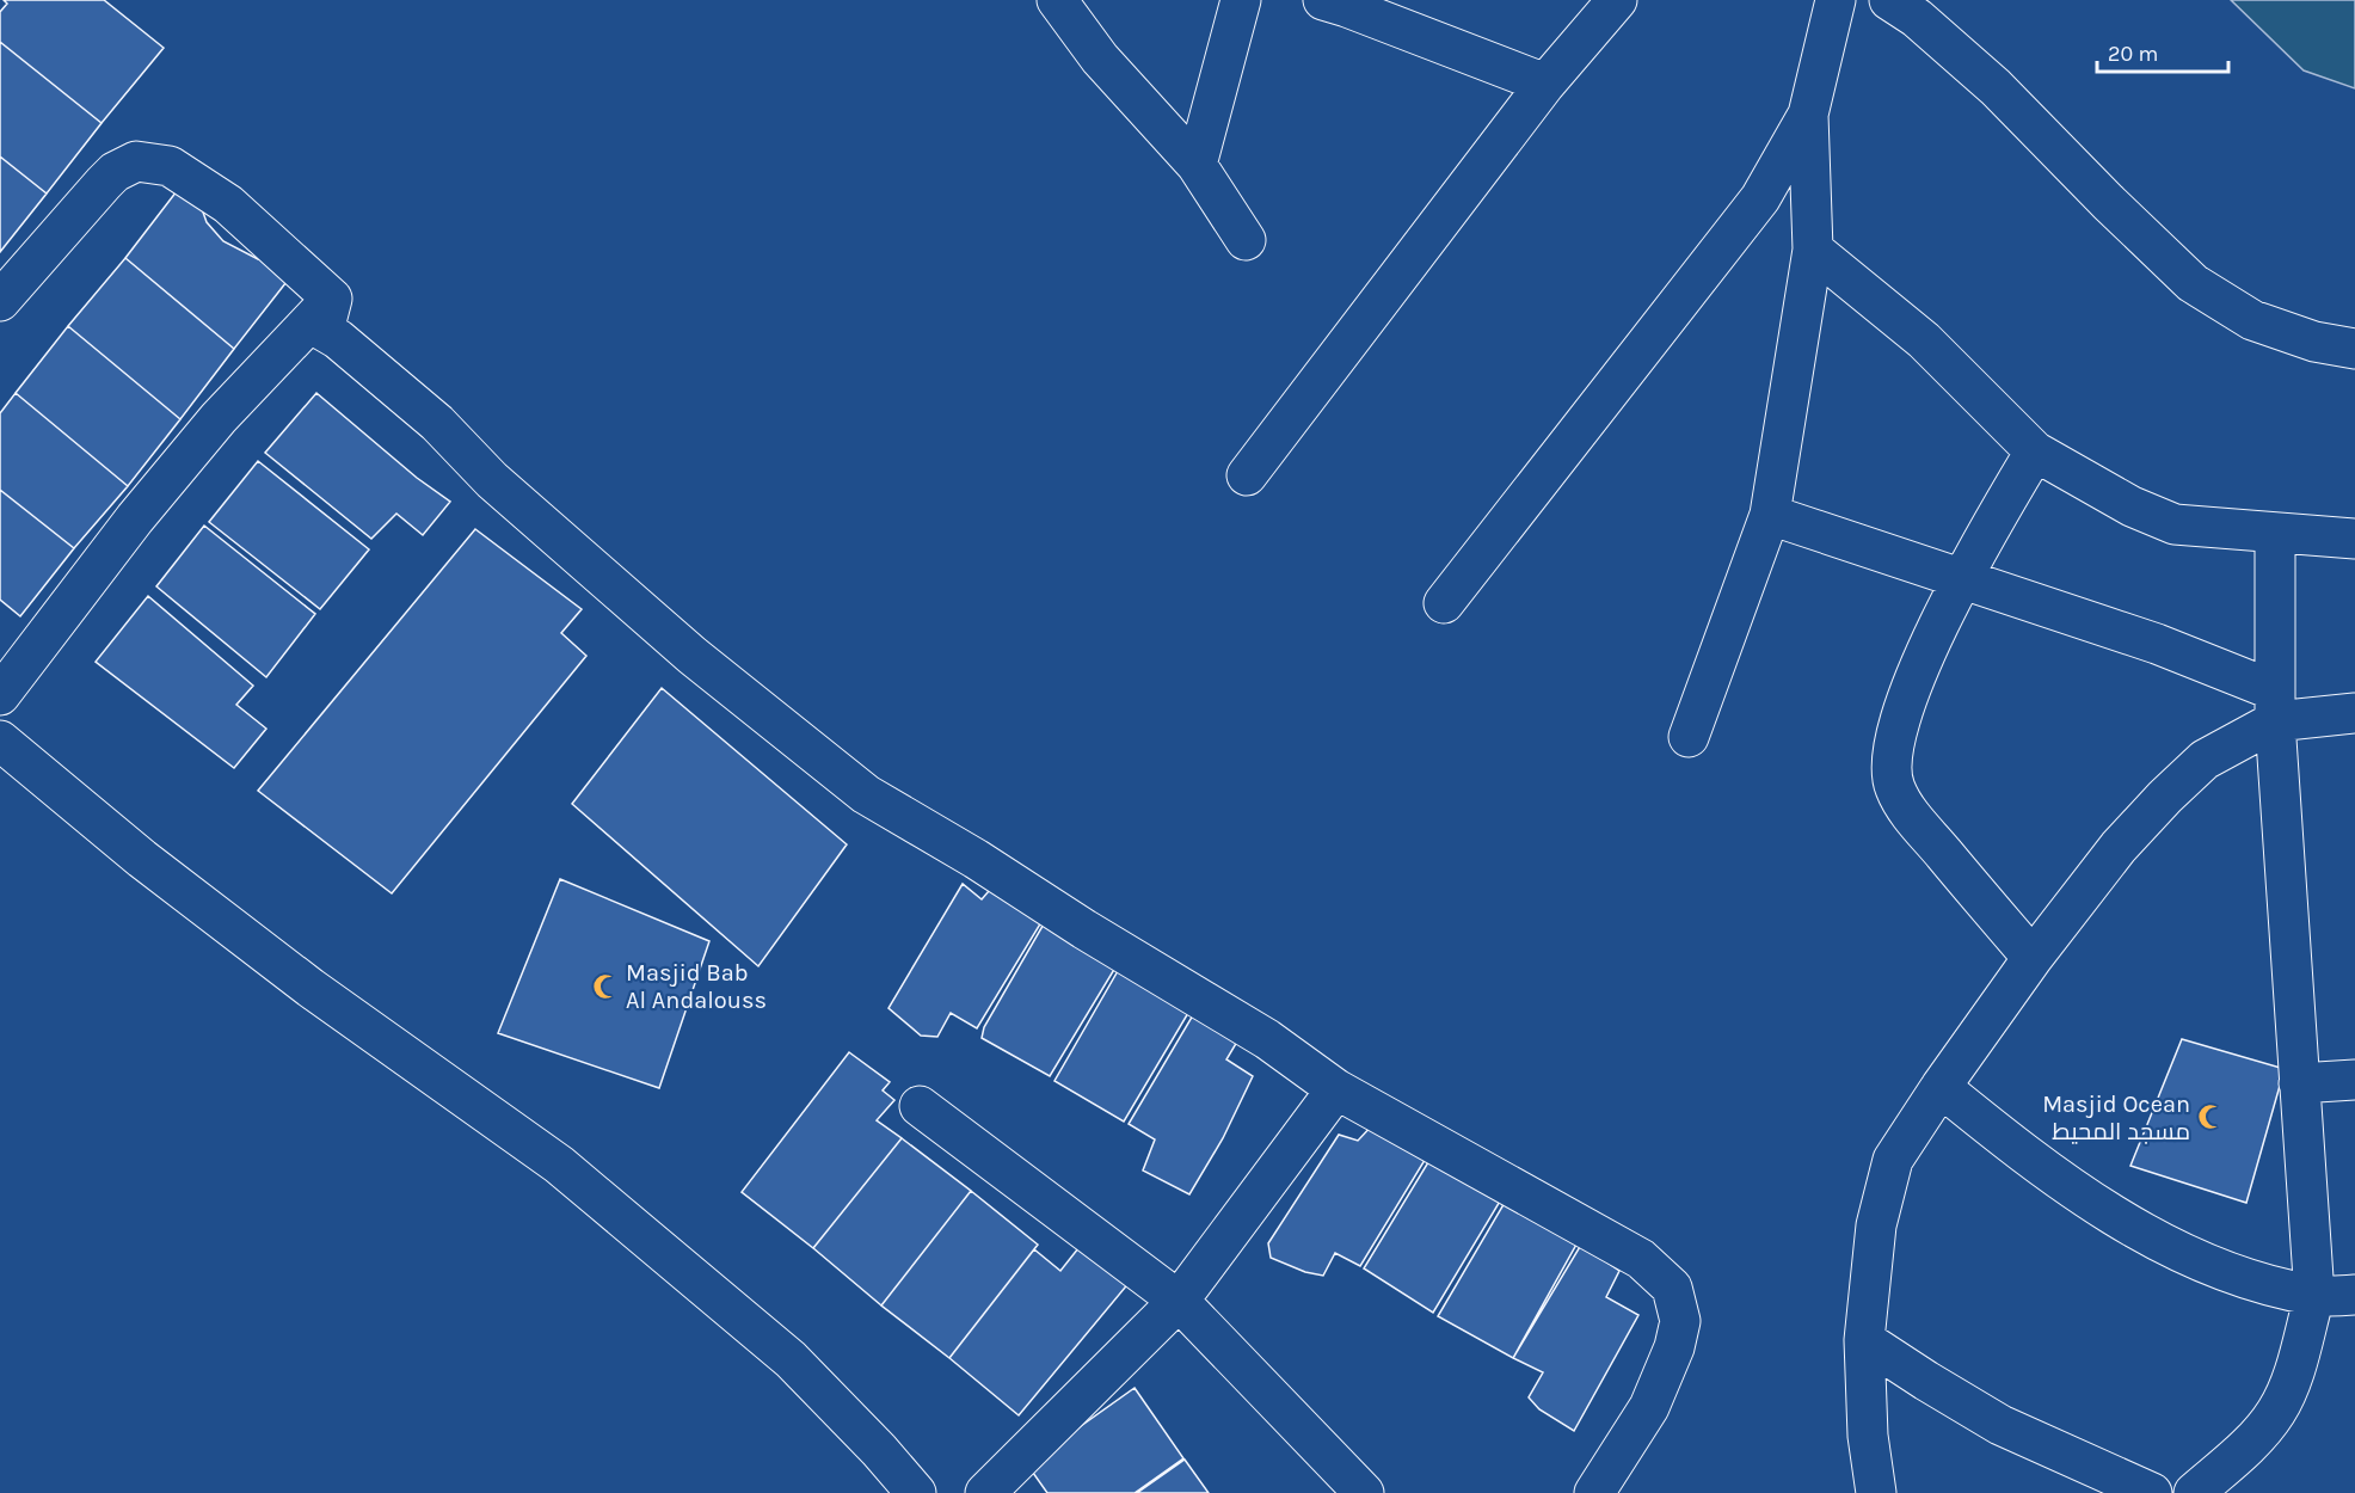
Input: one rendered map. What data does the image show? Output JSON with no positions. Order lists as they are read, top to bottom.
{
  "places": {
    "mosque": ["Masjid Bab Al Andalouss", "Masjid Ocean مسجد المحيط"]
  },
  "scale_bar": "20 m"
}
